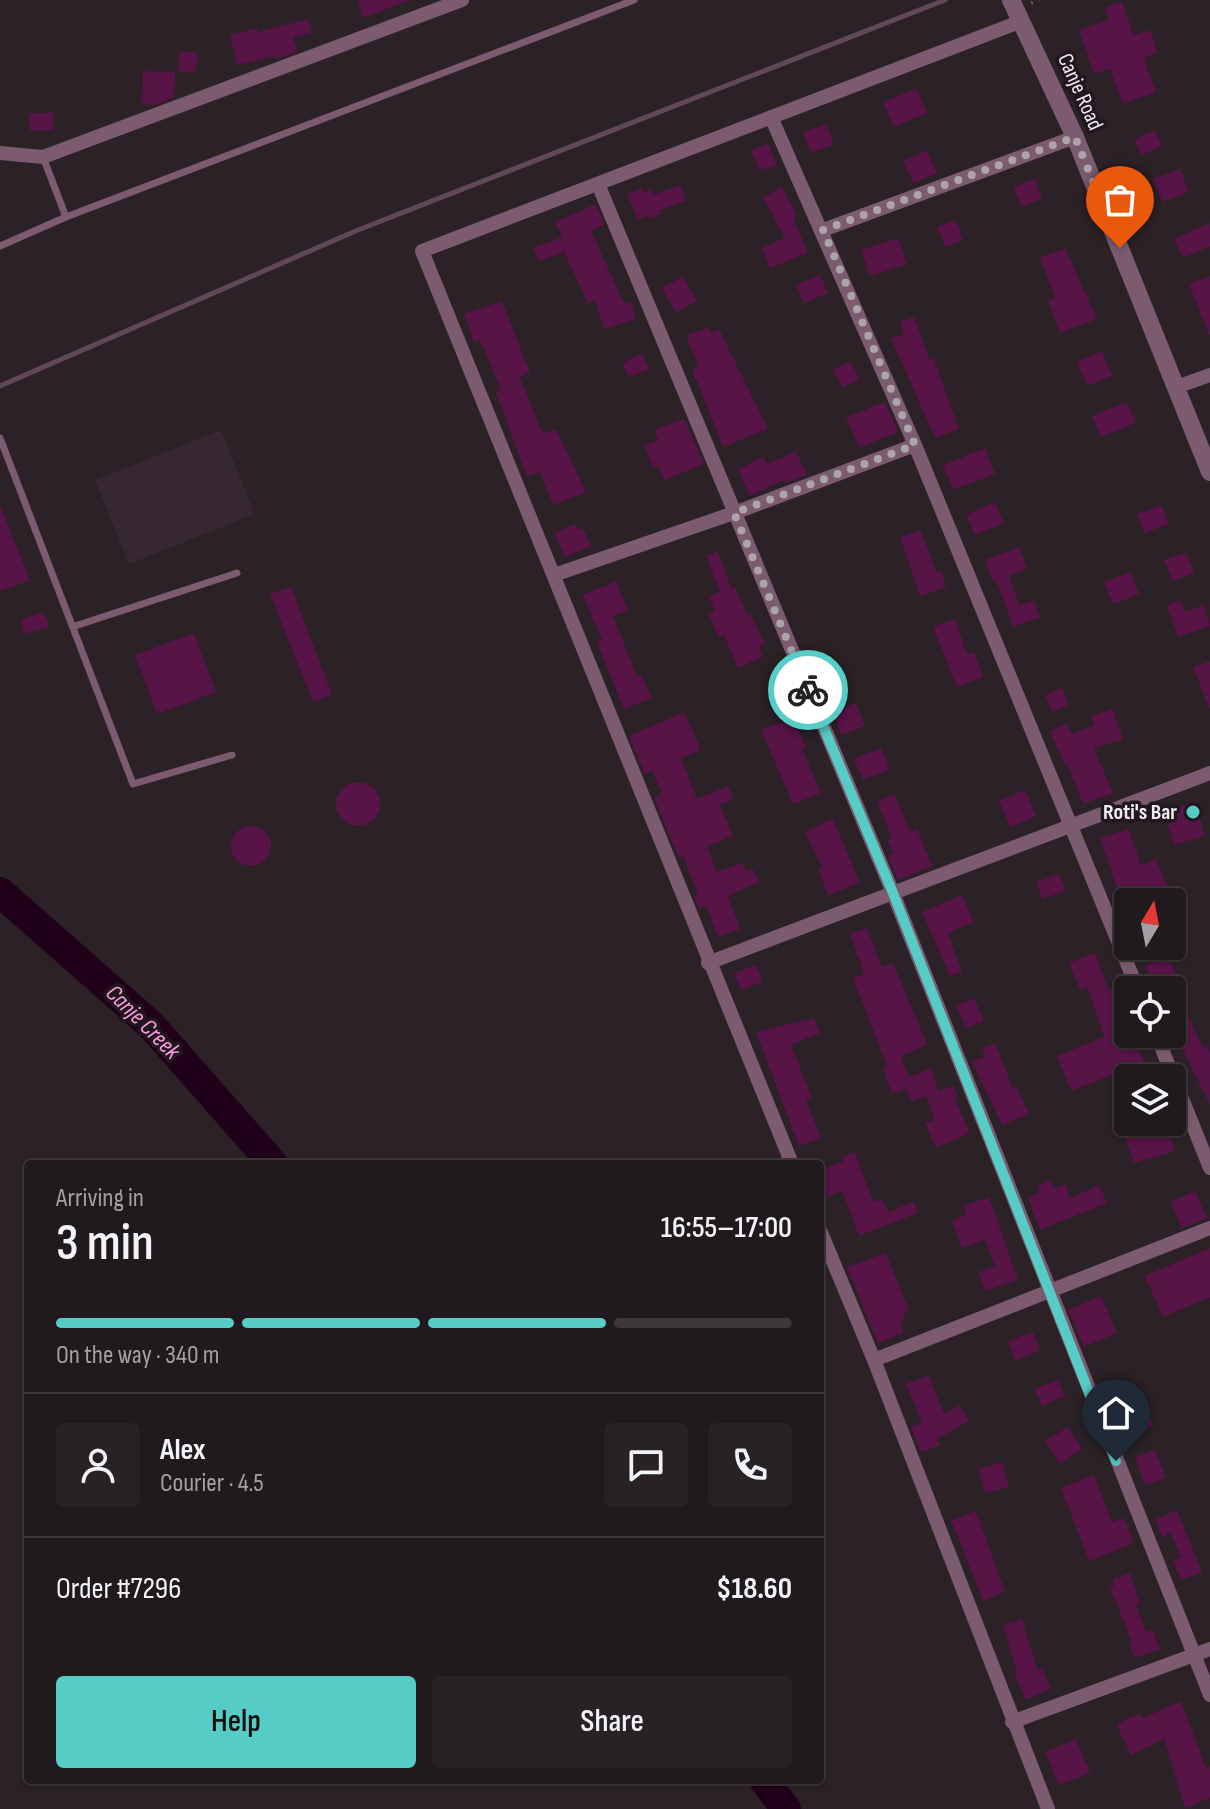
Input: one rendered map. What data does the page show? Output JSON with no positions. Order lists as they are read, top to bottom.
{
  "streets": {
    "street": ["Canje Road"]
  },
  "water": ["Canje Creek"],
  "places": ["Roti's Bar"],
  "north": "top",
  "page": {
    "heading": ["3 min", "Arriving in", "16:55–17:00"],
    "panel": [
      "Alex",
      "Courier · 4.5",
      "Order #7296",
      "$18.60"
    ],
    "bar": "On the way · 340 m",
    "buttons": ["Help", "Share"]
  }
}
